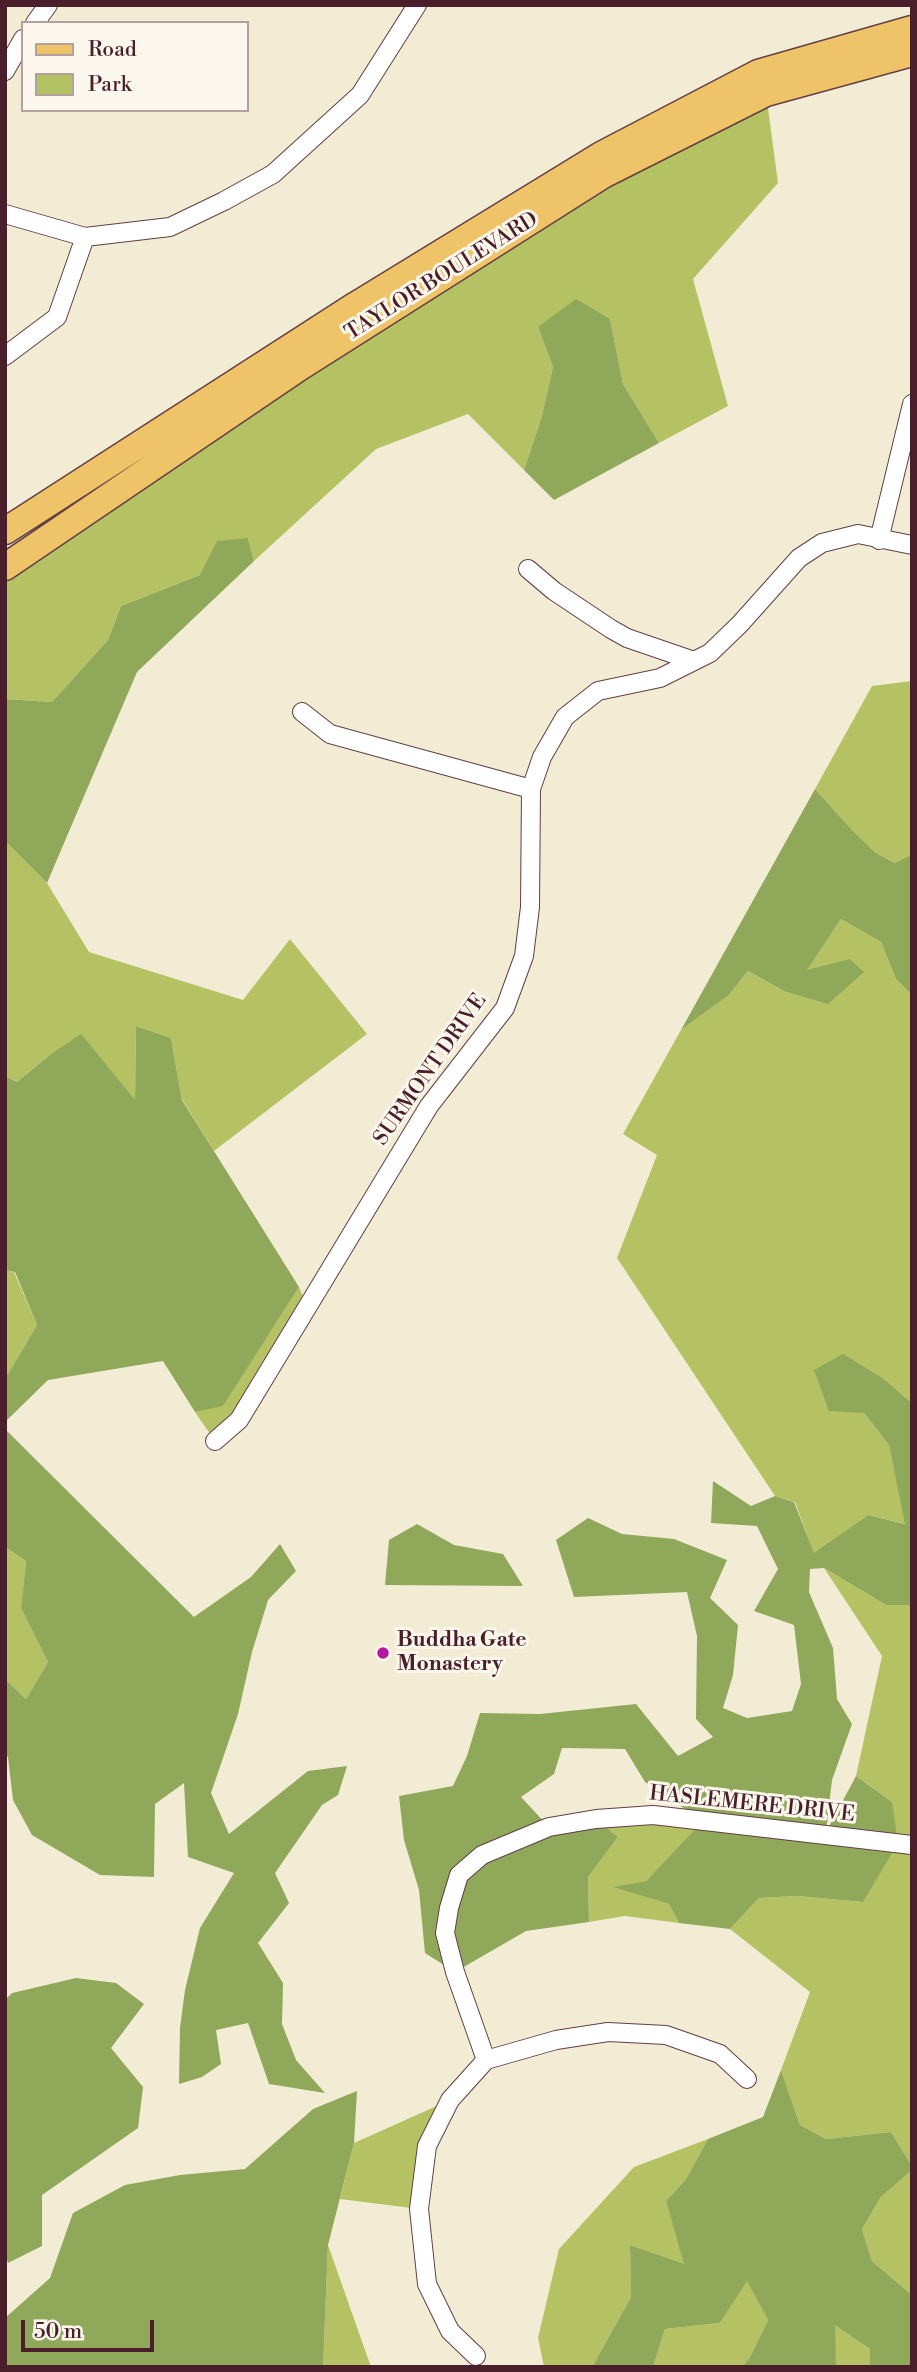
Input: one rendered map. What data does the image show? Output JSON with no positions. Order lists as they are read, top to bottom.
{
  "streets": {
    "main road": ["TAYLOR BOULEVARD"],
    "street": ["SURMONT DRIVE", "HASLEMERE DRIVE"]
  },
  "places": ["Buddha Gate Monastery"],
  "legend": ["Road", "Park"],
  "scale_bar": "50 m"
}
